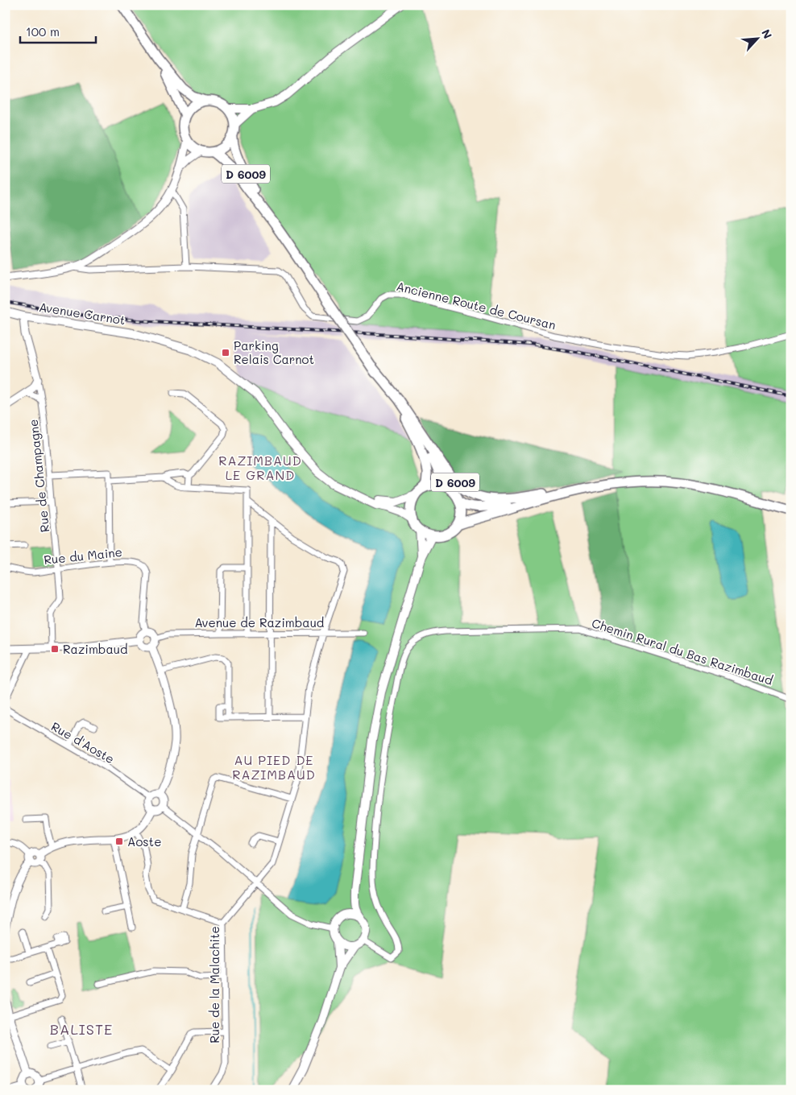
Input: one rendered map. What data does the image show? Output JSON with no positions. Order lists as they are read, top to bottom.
{
  "streets": {
    "main road": ["D 6009", "Avenue Carnot"],
    "street": [
      "Ancienne Route de Coursan",
      "Rue de Champagne",
      "Rue du Maine",
      "Avenue de Razimbaud",
      "Chemin Rural du Bas Razimbaud",
      "Rue d'Aoste",
      "Rue de la Malachite"
    ]
  },
  "crossings": [
    ["Rue de Champagne", "Rue du Maine"],
    ["Rue du Maine", "Avenue de Razimbaud"],
    ["Avenue de Razimbaud", "Rue de la Malachite"]
  ],
  "districts": ["RAZIMBAUD LE GRAND", "AU PIED DE RAZIMBAUD", "BALISTE"],
  "places": {
    "transit": ["Parking Relais Carnot", "Razimbaud", "Aoste"]
  },
  "scale_bar": "100 m",
  "north": "top right"
}
